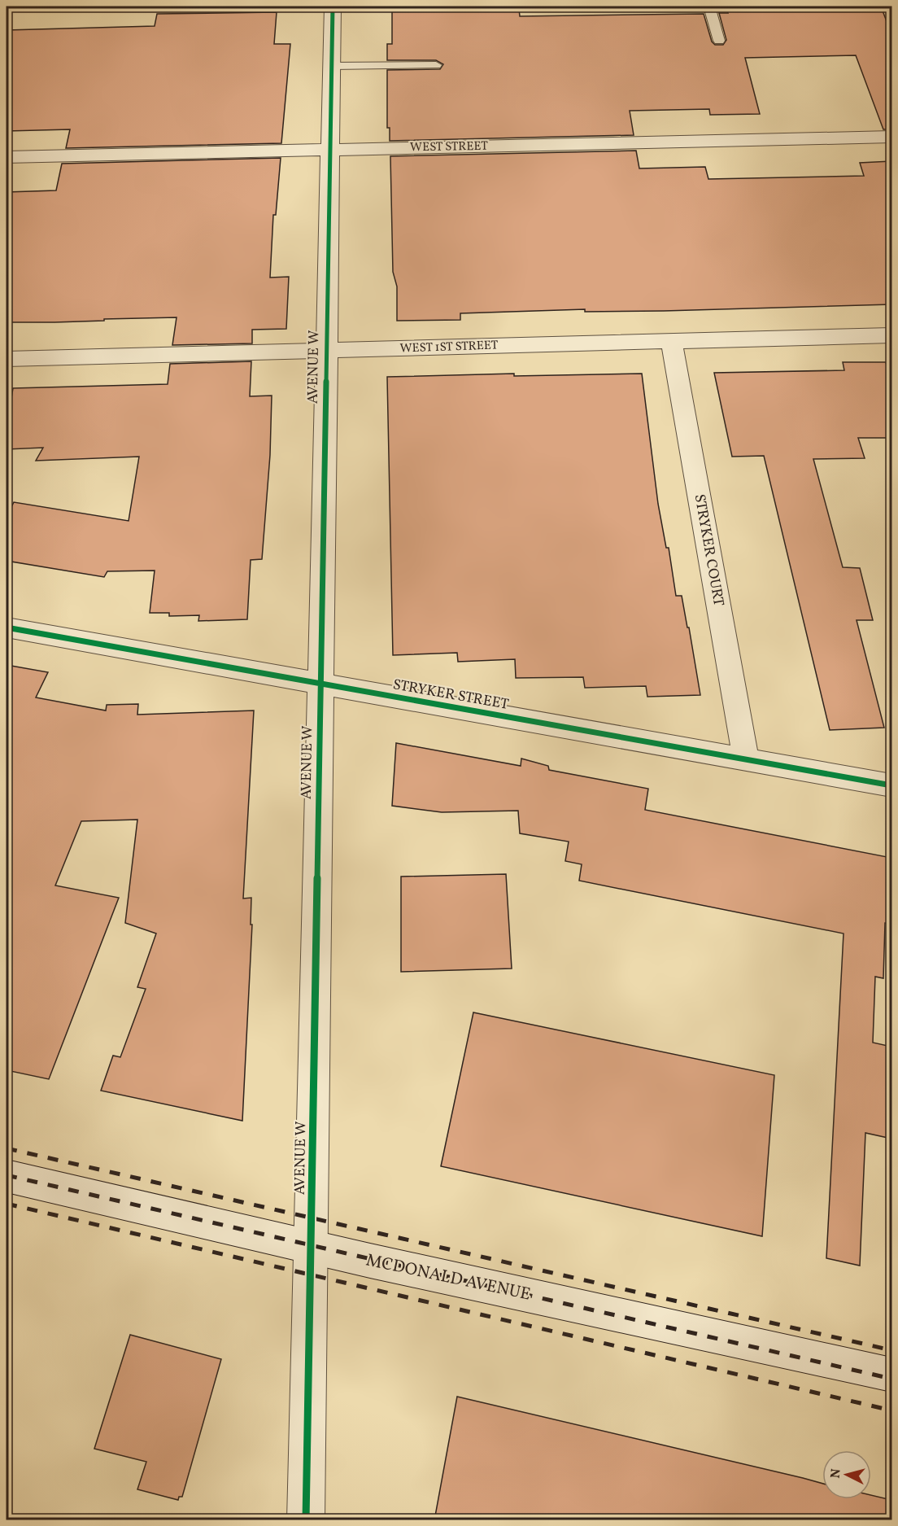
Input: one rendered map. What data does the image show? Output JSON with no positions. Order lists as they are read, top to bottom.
{
  "streets": {
    "street": [
      "WEST STREET",
      "WEST 1ST STREET",
      "AVENUE W",
      "STRYKER COURT",
      "STRYKER STREET",
      "MCDONALD AVENUE"
    ]
  },
  "crossings": [
    ["WEST STREET", "AVENUE W"],
    ["WEST 1ST STREET", "AVENUE W"],
    ["WEST 1ST STREET", "STRYKER COURT"],
    ["AVENUE W", "STRYKER STREET"],
    ["AVENUE W", "MCDONALD AVENUE"],
    ["STRYKER COURT", "STRYKER STREET"]
  ],
  "north": "left"
}
